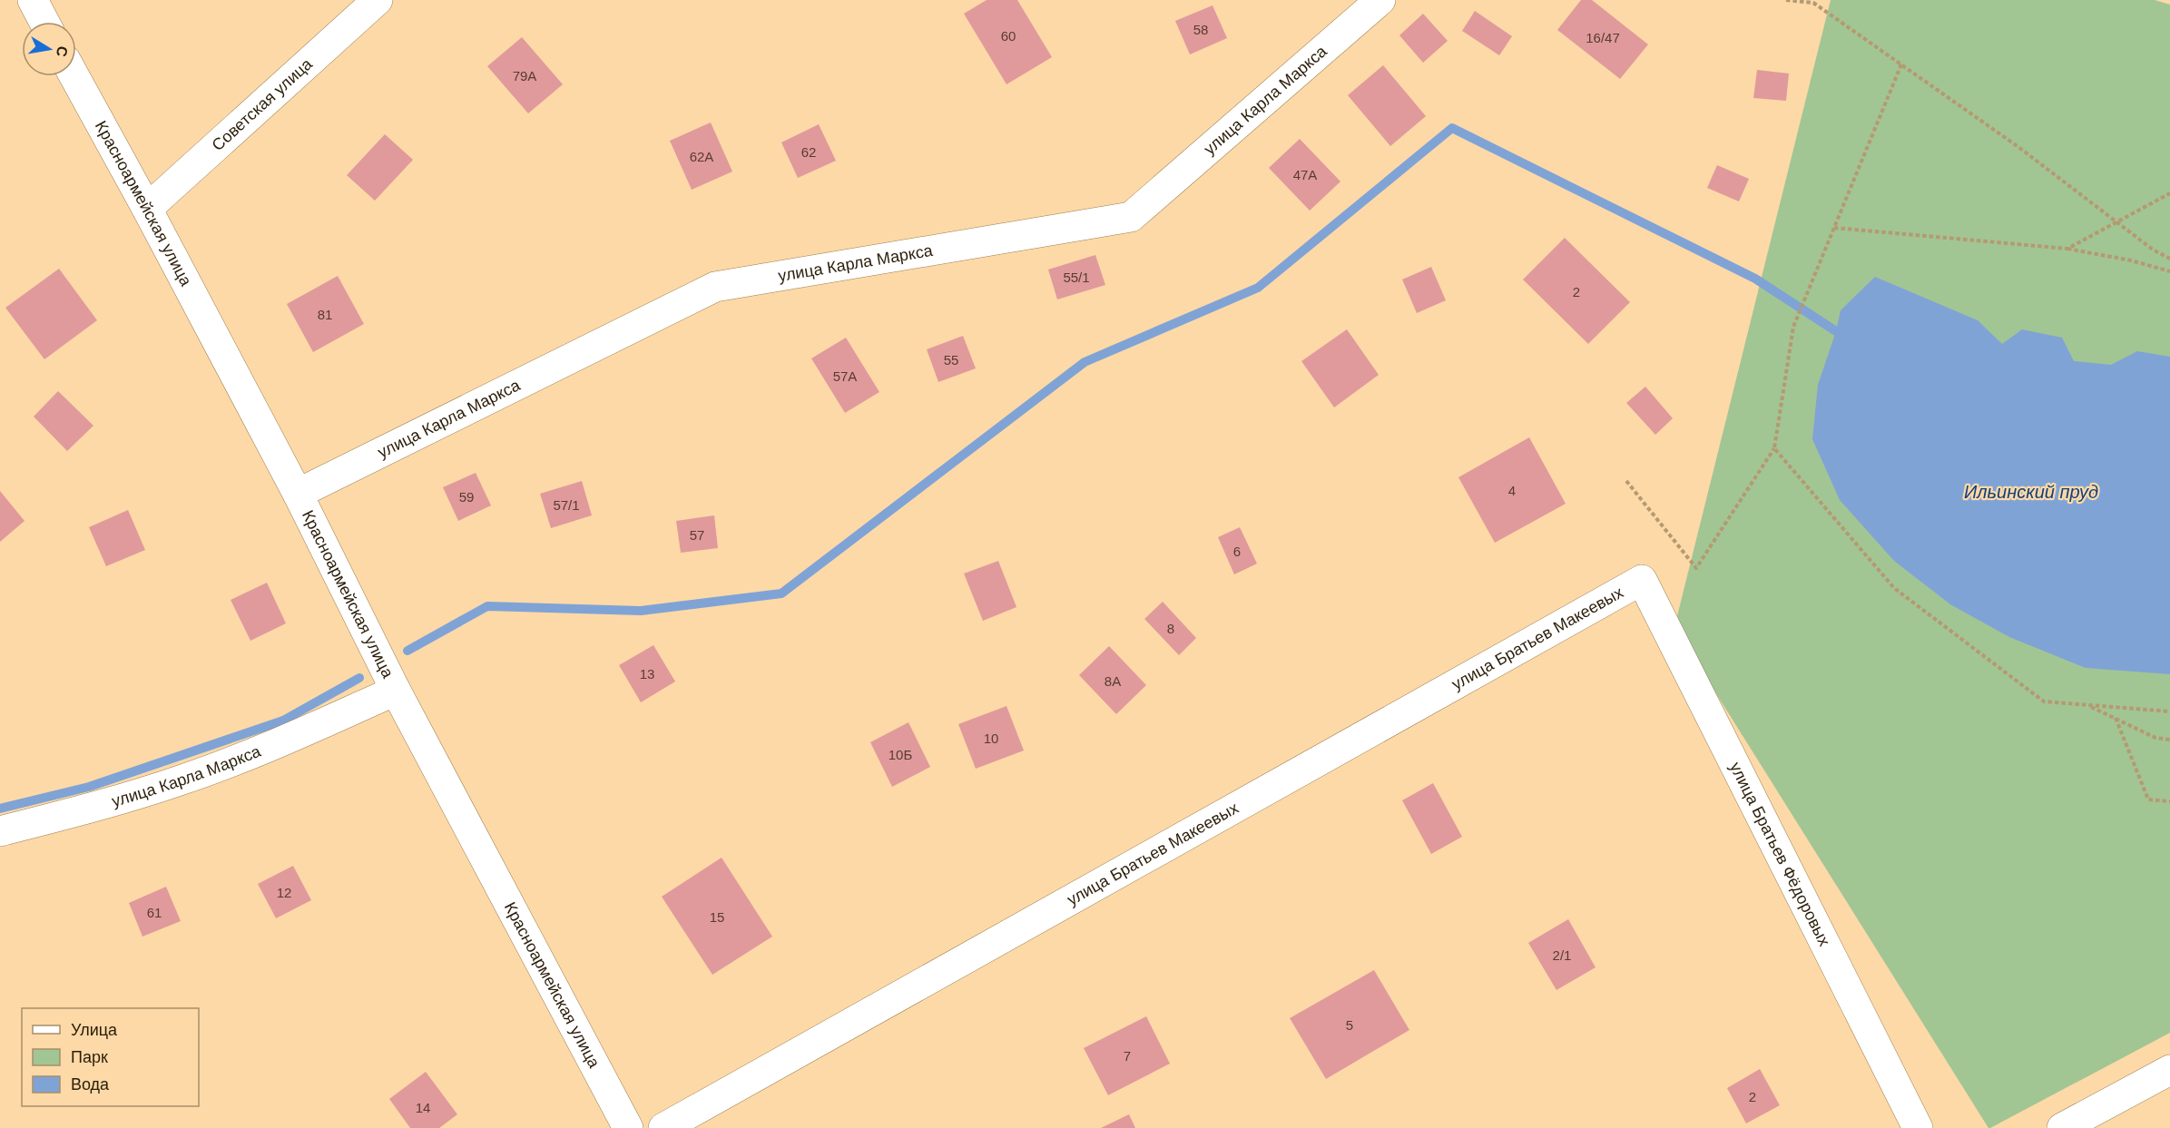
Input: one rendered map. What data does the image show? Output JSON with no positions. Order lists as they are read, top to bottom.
{
  "streets": {
    "street": [
      "улица Карла Маркса",
      "Советская улица",
      "Красноармейская улица",
      "улица Братьев Макеевых",
      "улица Братьев Фёдоровых"
    ]
  },
  "crossings": [
    ["улица Карла Маркса", "Красноармейская улица"],
    ["Советская улица", "Красноармейская улица"],
    ["улица Братьев Макеевых", "улица Братьев Фёдоровых"]
  ],
  "water": ["Ильинский пруд"],
  "house_numbers": [
    "58",
    "60",
    "16/47",
    "79А",
    "62",
    "62А",
    "47А",
    "55/1",
    "2",
    "81",
    "55",
    "57А",
    "4",
    "59",
    "57/1",
    "57",
    "6",
    "8",
    "13",
    "8А",
    "10",
    "10Б",
    "12",
    "61",
    "15",
    "2/1",
    "5",
    "7",
    "2",
    "14"
  ],
  "legend": ["Улица", "Парк", "Вода"],
  "north": "right"
}
